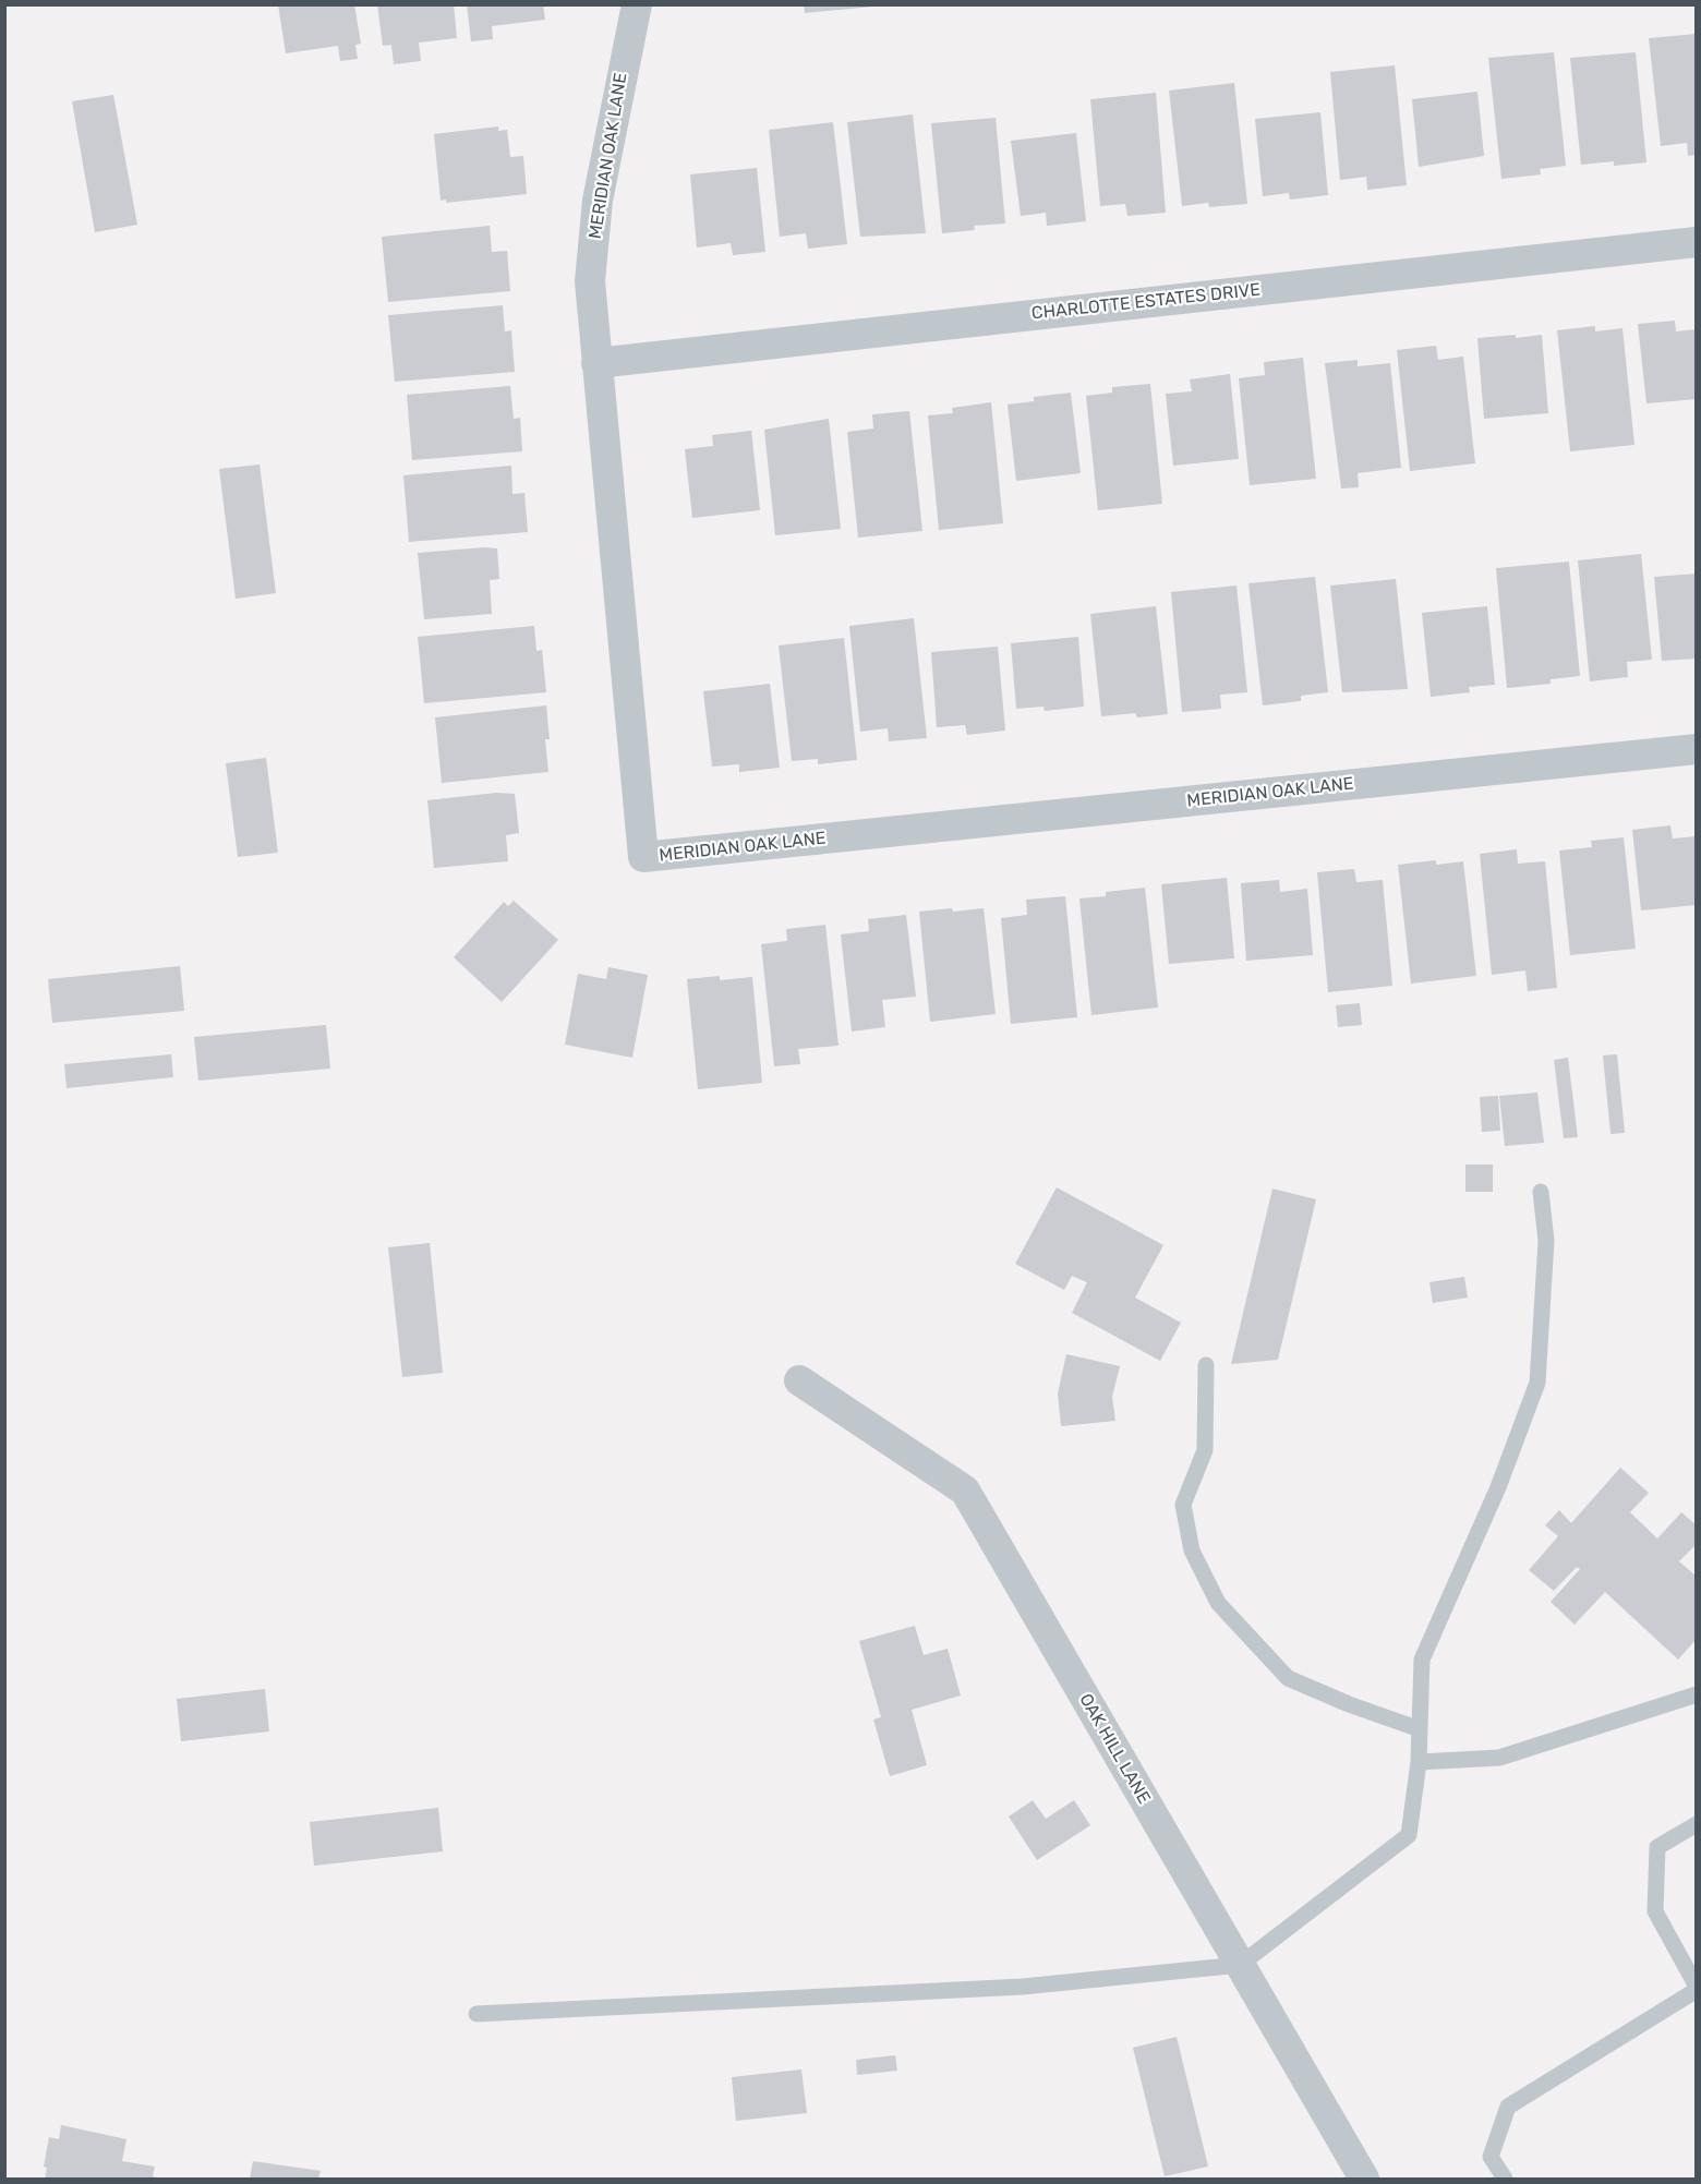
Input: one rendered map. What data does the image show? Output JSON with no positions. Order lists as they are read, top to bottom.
{
  "streets": {
    "street": ["MERIDIAN OAK LANE", "CHARLOTTE ESTATES DRIVE", "OAK HILL LANE"]
  },
  "crossings": [
    ["MERIDIAN OAK LANE", "CHARLOTTE ESTATES DRIVE"]
  ]
}
